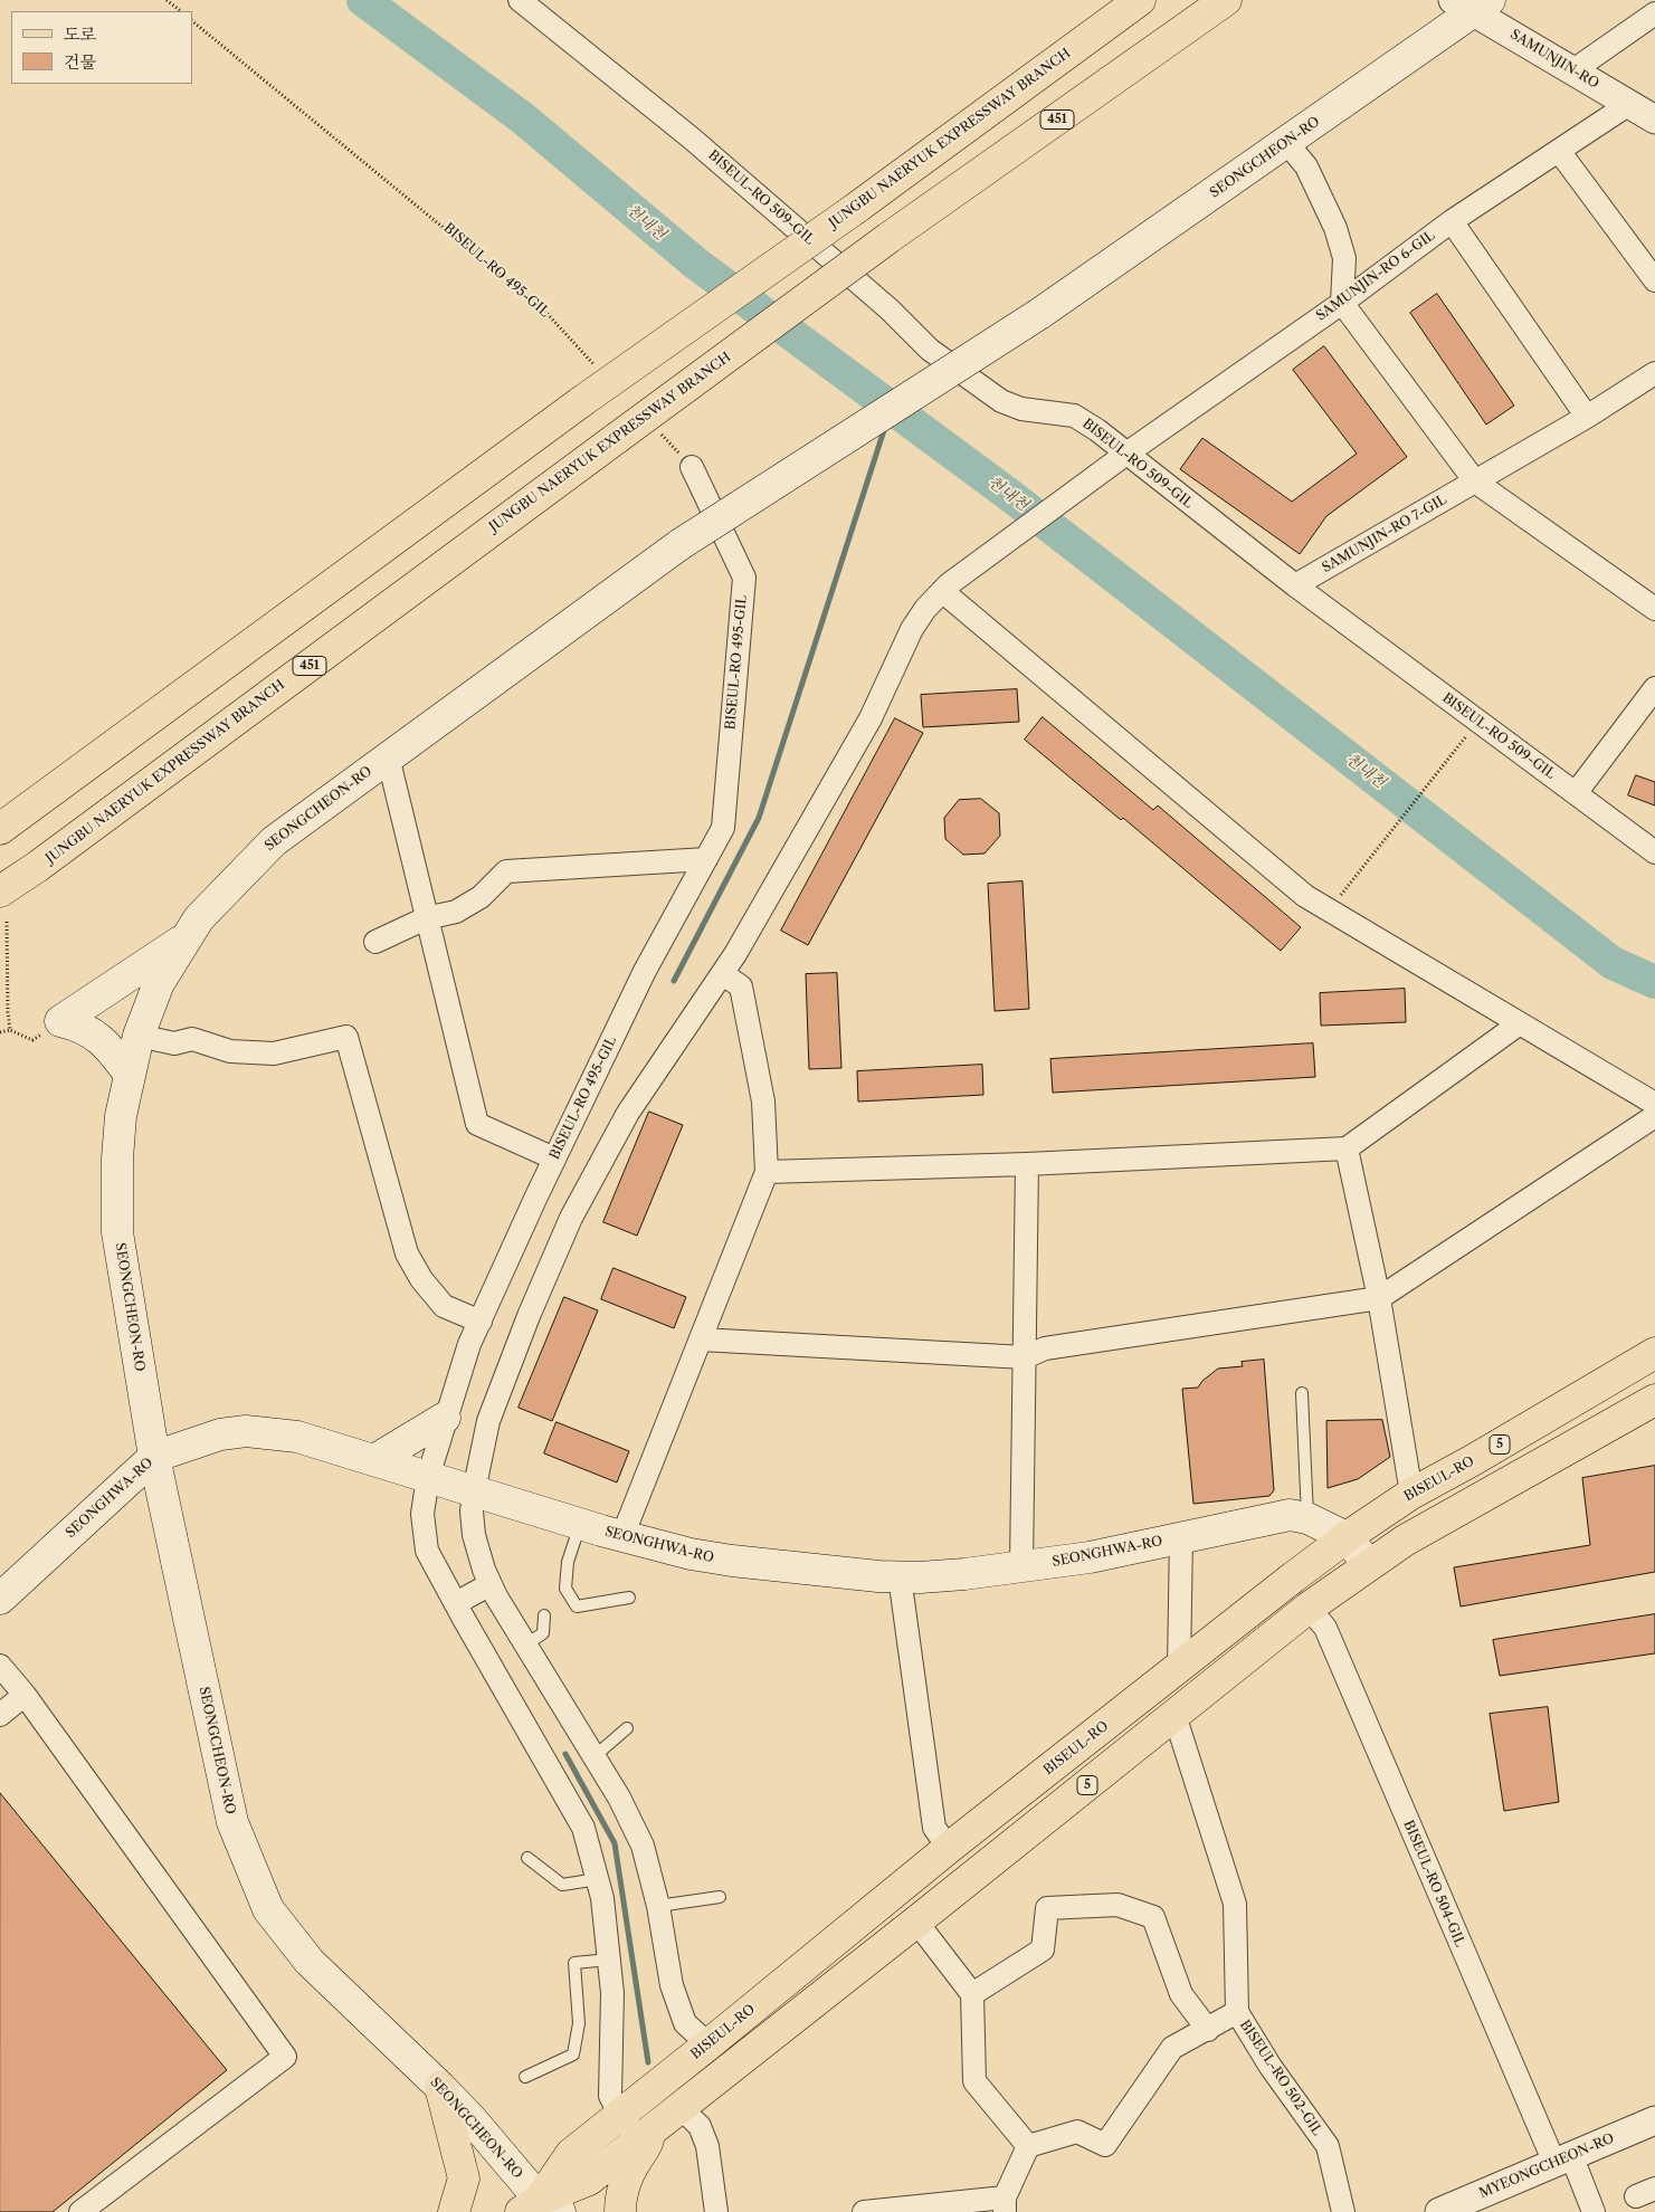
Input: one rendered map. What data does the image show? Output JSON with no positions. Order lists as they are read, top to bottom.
{
  "streets": {
    "main road": [
      "451",
      "JUNGBU NAERYUK EXPRESSWAY BRANCH",
      "SEONGCHEON-RO",
      "5",
      "BISEUL-RO",
      "SEONGHWA-RO"
    ],
    "street": [
      "SAMUNJIN-RO",
      "BISEUL-RO 509-GIL",
      "BISEUL-RO 495-GIL",
      "SAMUNJIN-RO 6-GIL",
      "SAMUNJIN-RO 7-GIL",
      "BISEUL-RO 504-GIL",
      "BISEUL-RO 502-GIL",
      "MYEONGCHEON-RO"
    ]
  },
  "crossings": [
    ["SAMUNJIN-RO", "SEONGCHEON-RO"],
    ["SAMUNJIN-RO", "SAMUNJIN-RO 6-GIL"],
    ["SEONGCHEON-RO", "5"],
    ["SEONGCHEON-RO", "BISEUL-RO"],
    ["SEONGCHEON-RO", "SEONGHWA-RO"],
    ["BISEUL-RO 509-GIL", "SAMUNJIN-RO 6-GIL"],
    ["BISEUL-RO 509-GIL", "SAMUNJIN-RO 7-GIL"],
    ["BISEUL-RO 495-GIL", "5"],
    ["BISEUL-RO 495-GIL", "BISEUL-RO"],
    ["BISEUL-RO 495-GIL", "SEONGHWA-RO"],
    ["SAMUNJIN-RO 6-GIL", "BISEUL-RO"],
    ["SAMUNJIN-RO 6-GIL", "SEONGHWA-RO"],
    ["5", "BISEUL-RO"],
    ["5", "SEONGHWA-RO"],
    ["5", "BISEUL-RO 504-GIL"],
    ["5", "BISEUL-RO 502-GIL"],
    ["BISEUL-RO", "SEONGHWA-RO"],
    ["BISEUL-RO 504-GIL", "MYEONGCHEON-RO"]
  ],
  "water": ["천내천"],
  "legend": ["도로", "건물"]
}
